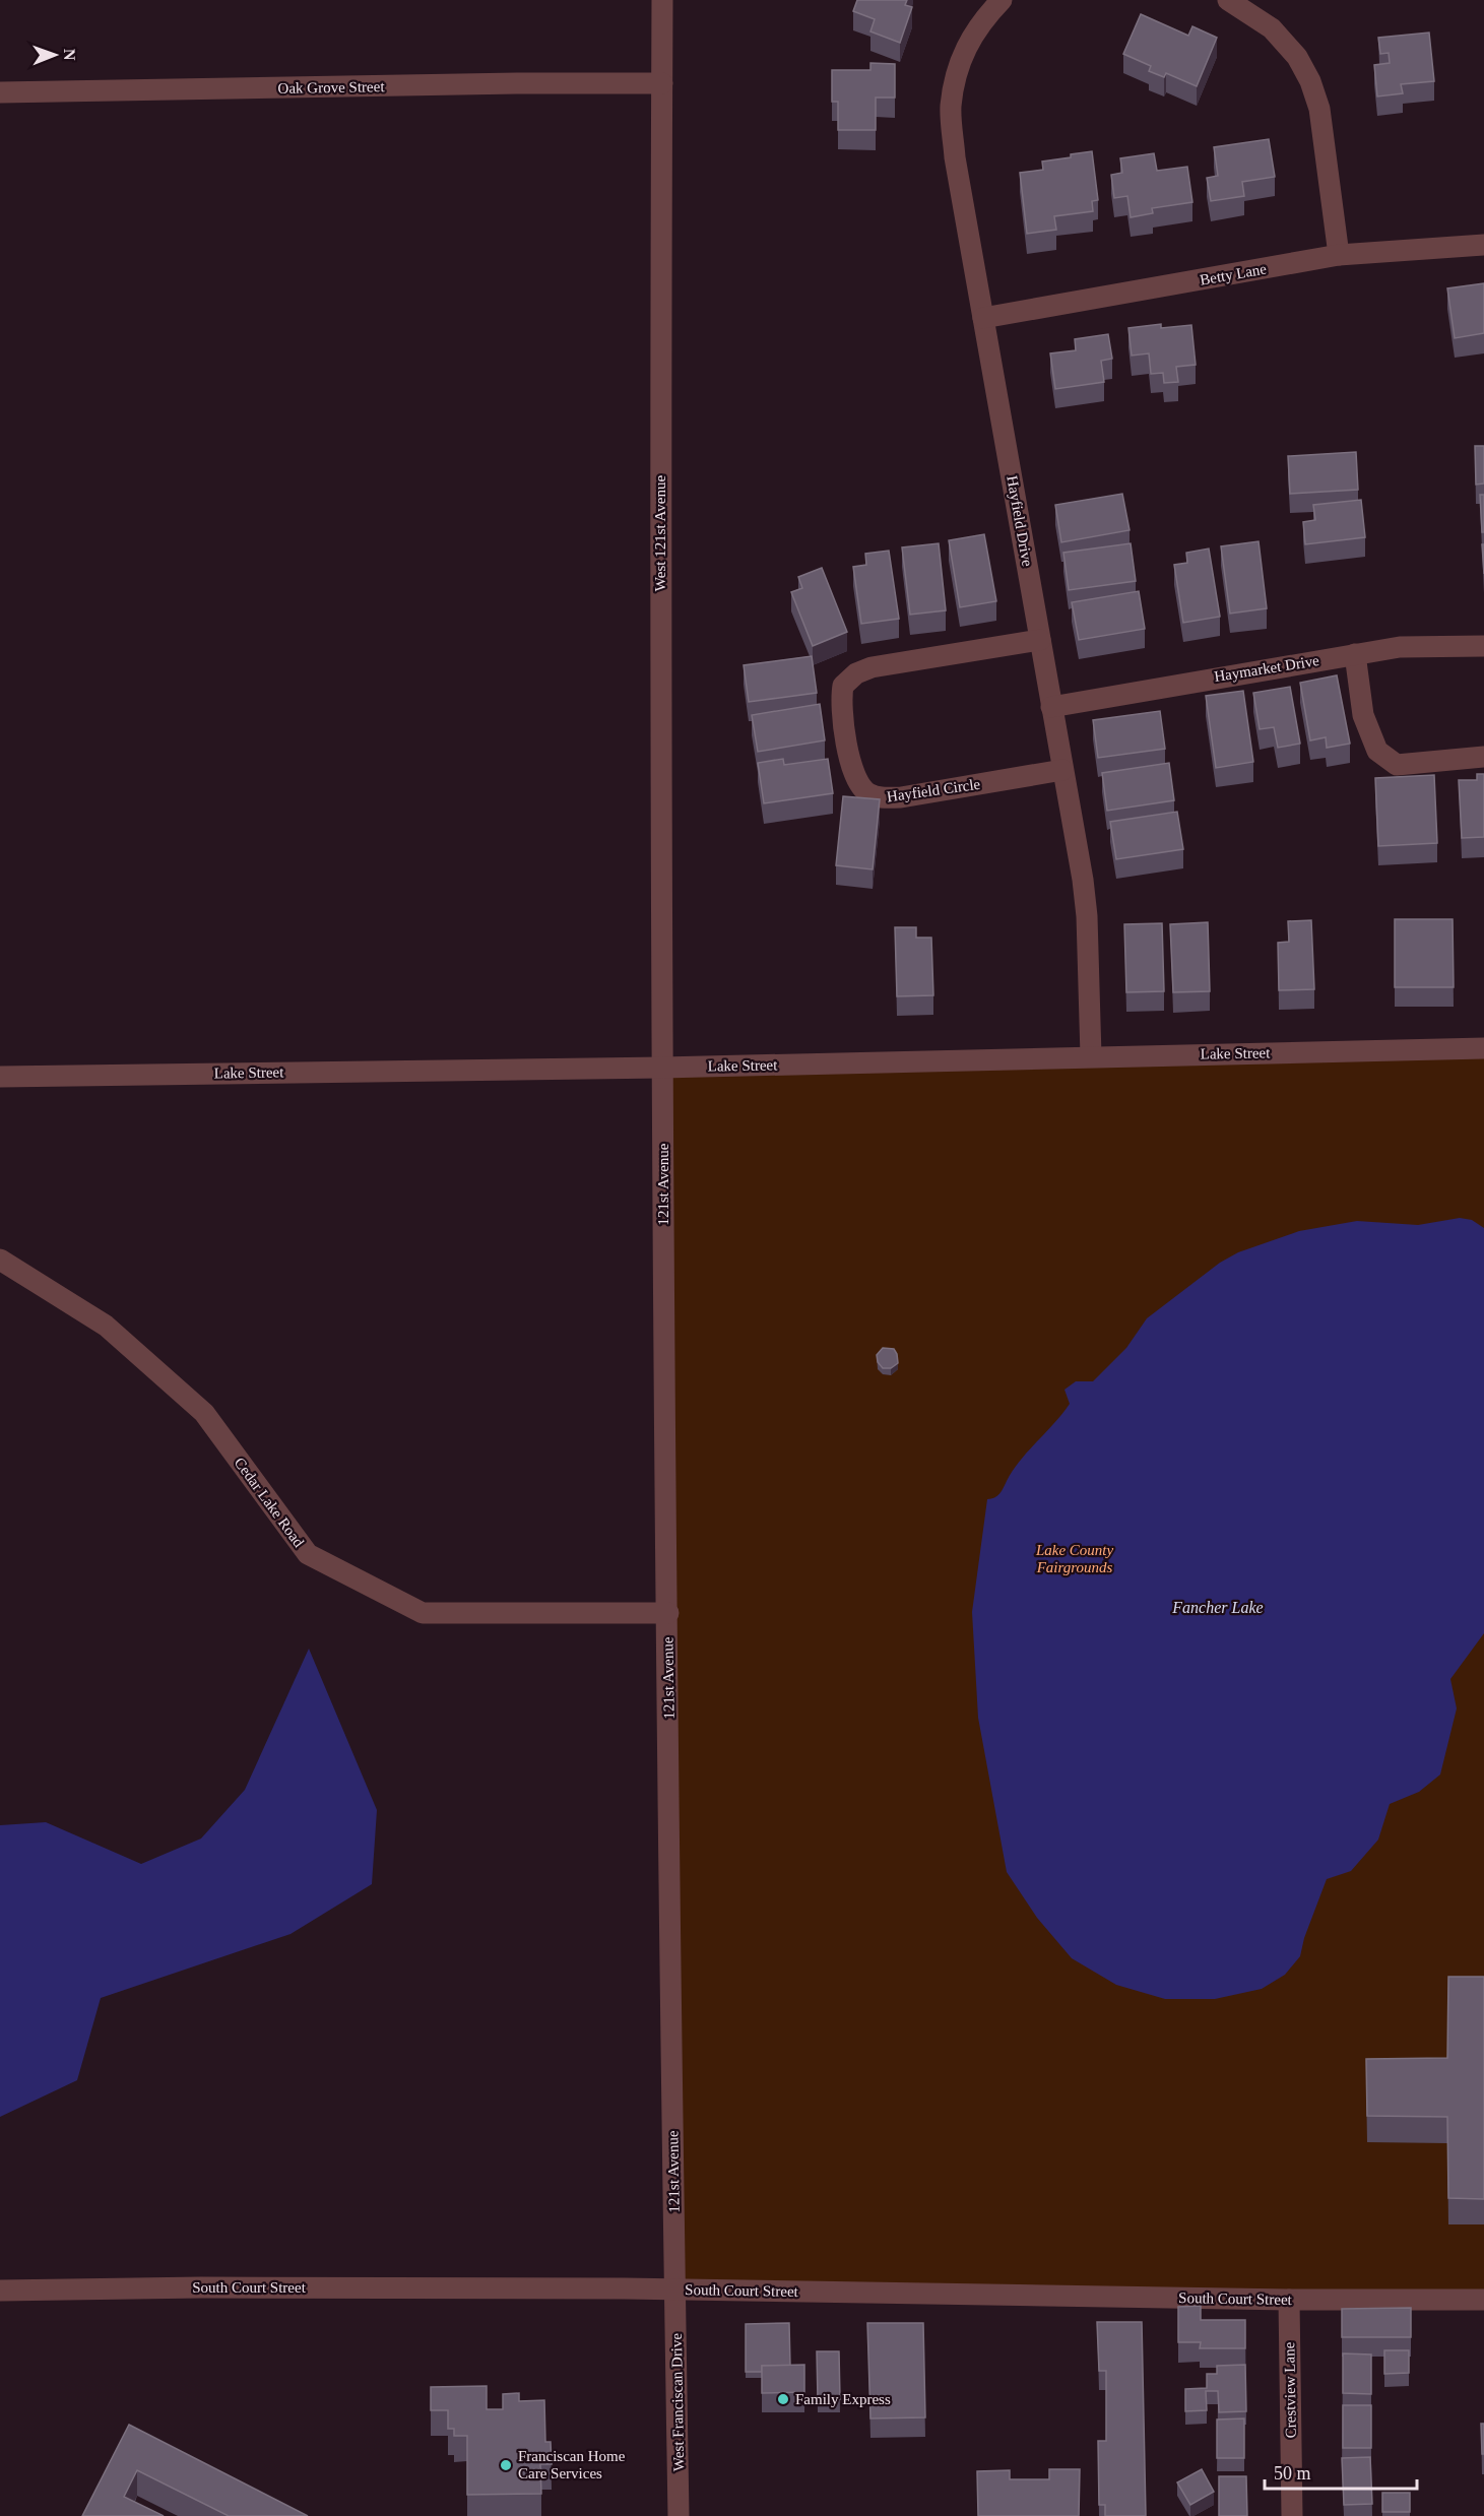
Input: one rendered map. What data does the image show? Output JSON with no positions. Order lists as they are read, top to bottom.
{
  "streets": {
    "street": [
      "Oak Grove Street",
      "Betty Lane",
      "Hayfield Drive",
      "West 121st Avenue",
      "Haymarket Drive",
      "Hayfield Circle",
      "Lake Street",
      "121st Avenue",
      "Cedar Lake Road",
      "South Court Street",
      "Crestview Lane",
      "West Franciscan Drive"
    ]
  },
  "crossings": [
    ["Oak Grove Street", "West 121st Avenue"],
    ["Betty Lane", "Hayfield Drive"],
    ["Hayfield Drive", "Haymarket Drive"],
    ["Hayfield Drive", "Hayfield Circle"],
    ["Hayfield Drive", "Lake Street"],
    ["West 121st Avenue", "Lake Street"],
    ["West 121st Avenue", "121st Avenue"],
    ["Lake Street", "121st Avenue"],
    ["121st Avenue", "Cedar Lake Road"],
    ["121st Avenue", "South Court Street"],
    ["121st Avenue", "West Franciscan Drive"],
    ["South Court Street", "Crestview Lane"],
    ["South Court Street", "West Franciscan Drive"]
  ],
  "water": ["Fancher Lake"],
  "parks": ["Lake County Fairgrounds"],
  "places": ["Family Express", "Franciscan Home Care Services"],
  "scale_bar": "50 m",
  "north": "right"
}
